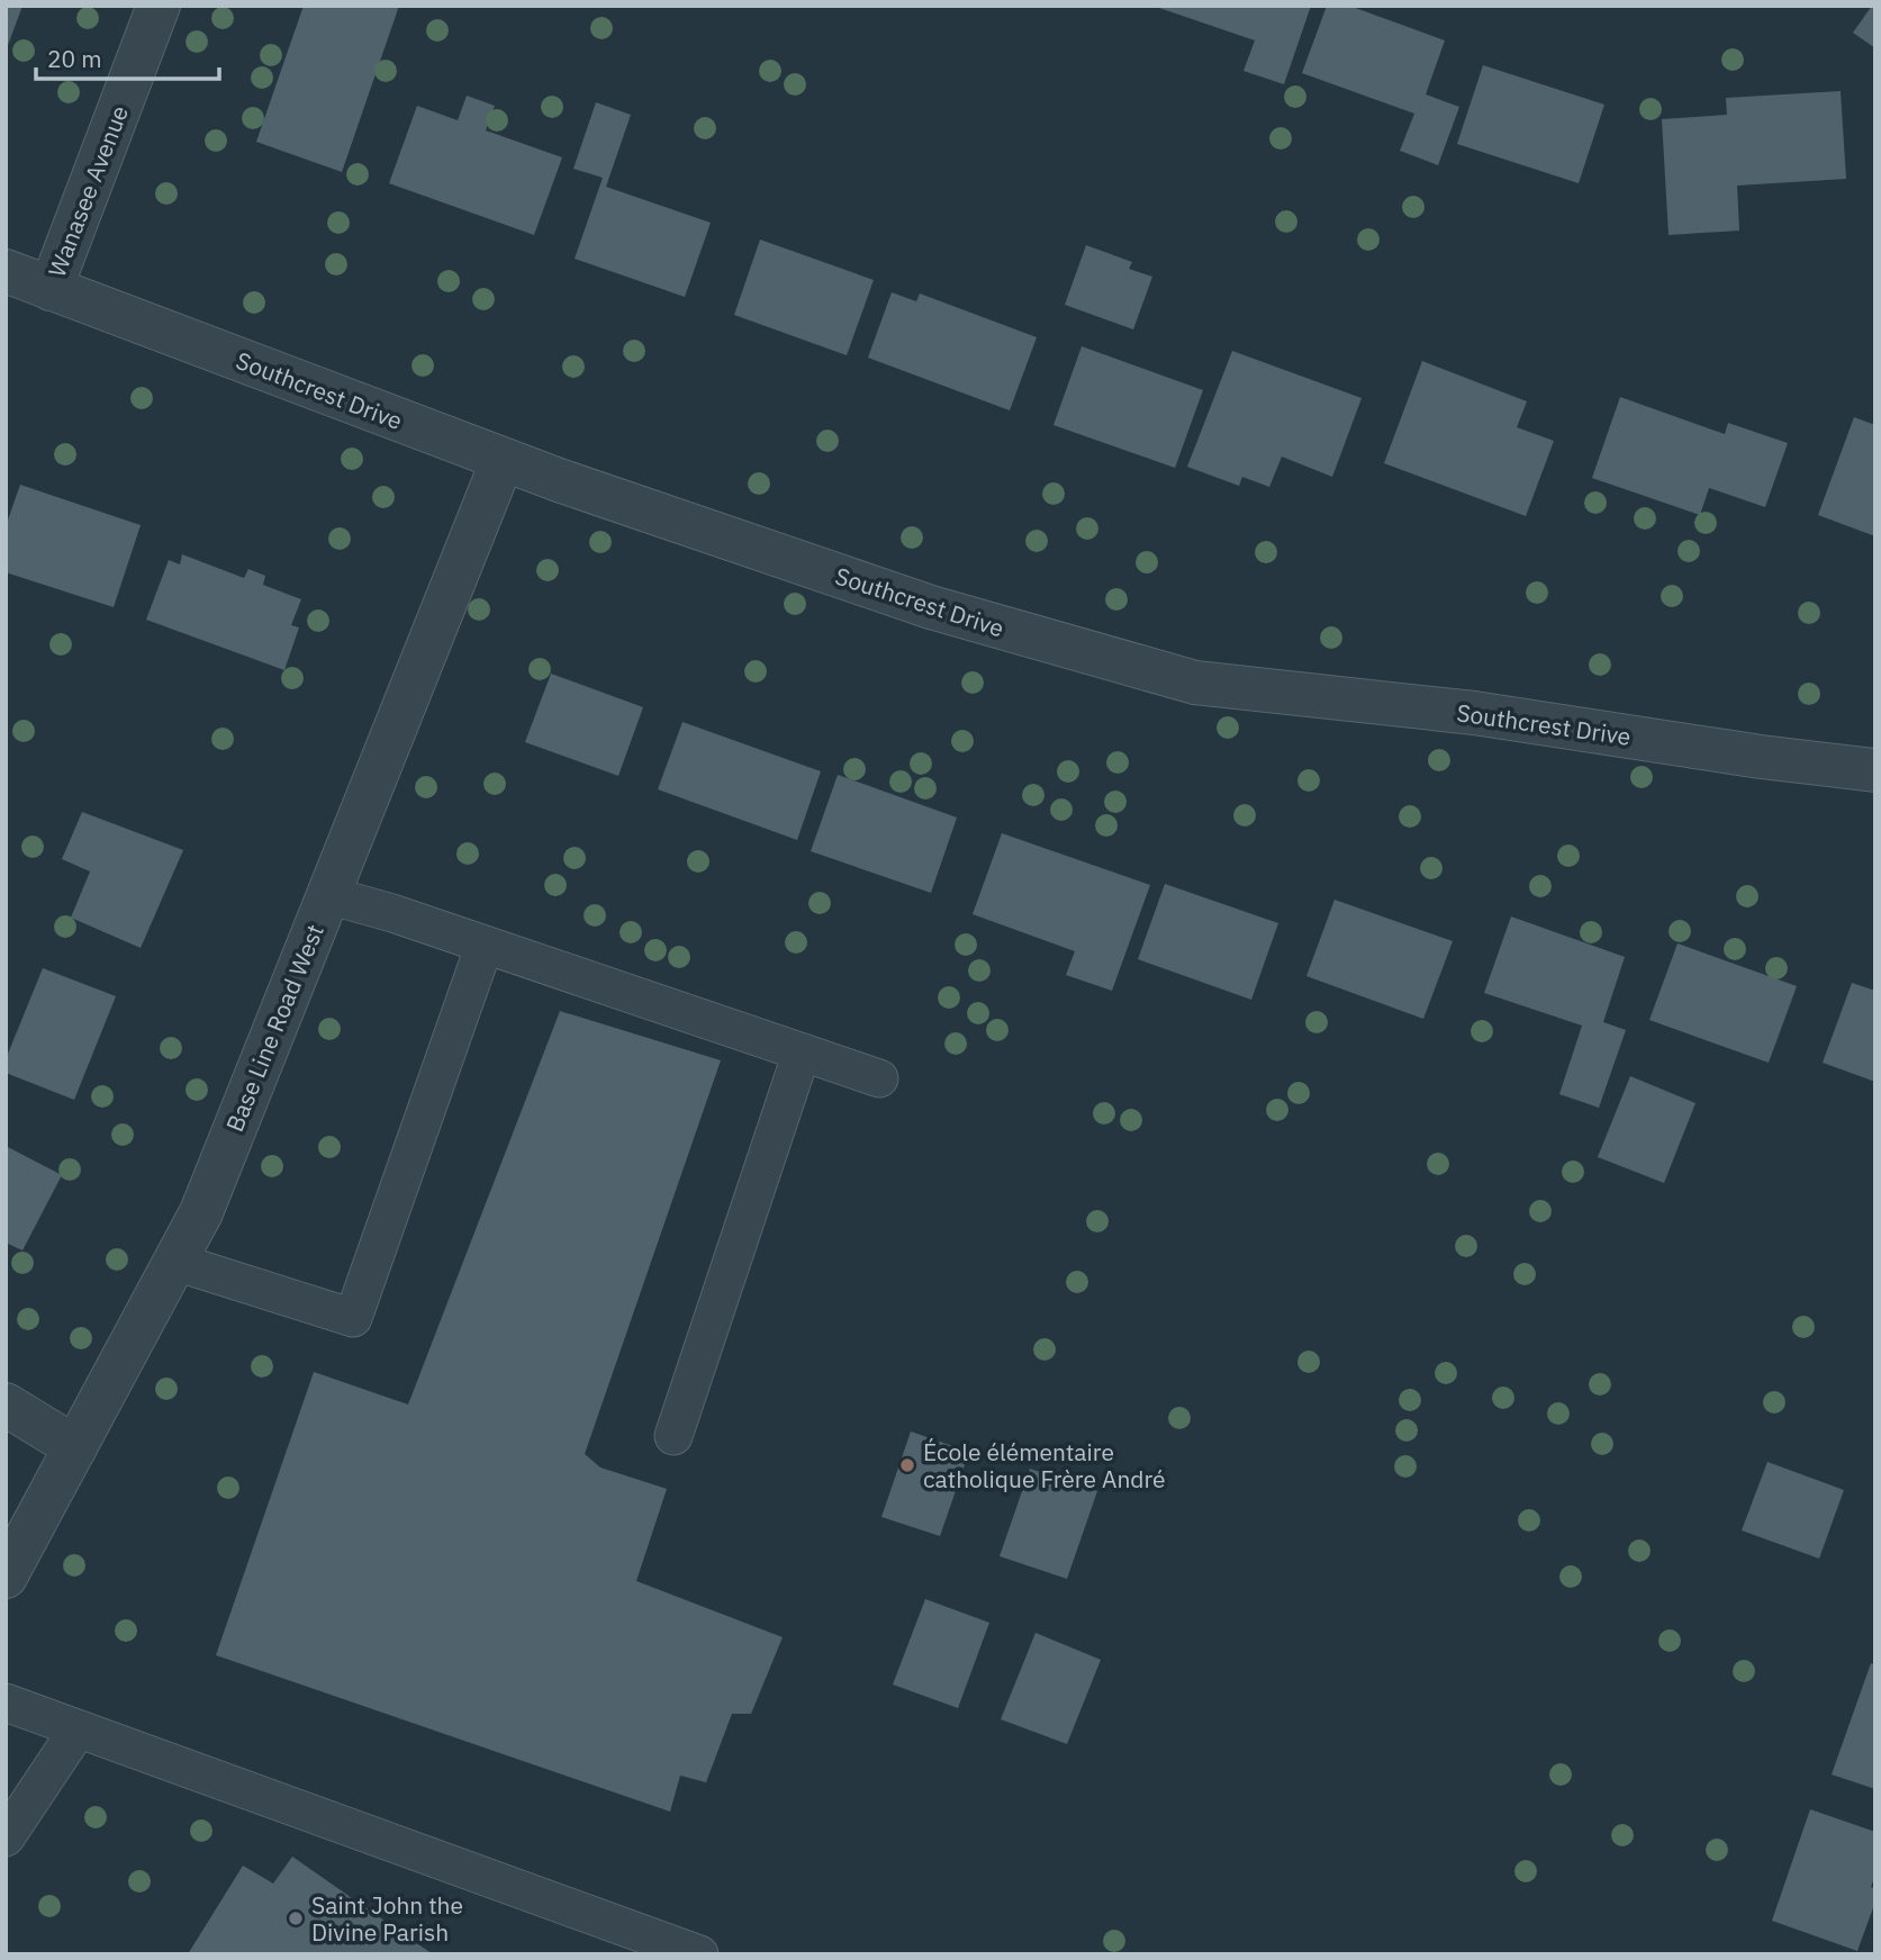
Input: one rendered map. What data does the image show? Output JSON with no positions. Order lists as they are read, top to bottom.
{
  "streets": {
    "street": ["Wanasee Avenue", "Southcrest Drive", "Base Line Road West"]
  },
  "crossings": [
    ["Wanasee Avenue", "Southcrest Drive"],
    ["Southcrest Drive", "Base Line Road West"]
  ],
  "places": ["École élémentaire catholique Frère André", "Saint John the Divine Parish"],
  "scale_bar": "20 m"
}
